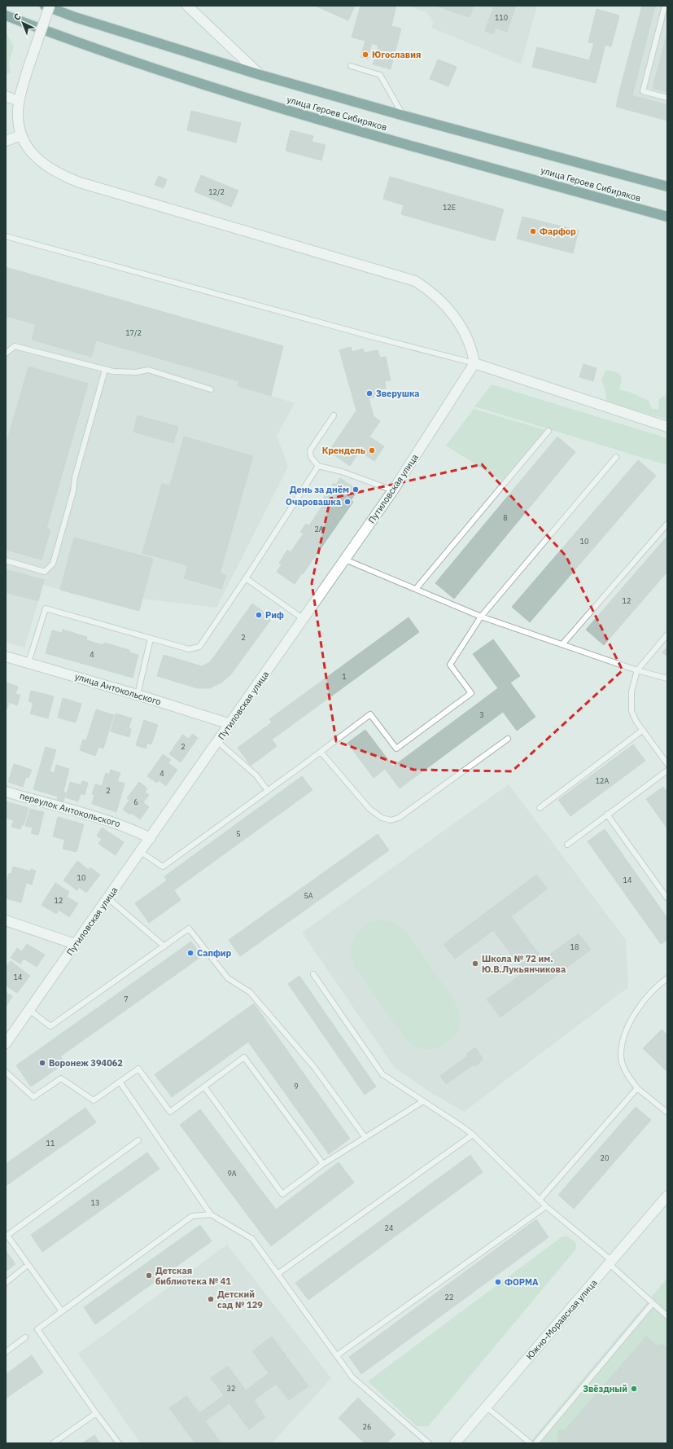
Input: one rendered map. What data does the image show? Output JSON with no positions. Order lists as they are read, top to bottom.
{
  "streets": {
    "highway": ["улица Героев Сибиряков"],
    "street": [
      "Путиловская улица",
      "улица Антокольского",
      "переулок Антокольского",
      "Южно-Моравская улица"
    ]
  },
  "crossings": [
    ["Путиловская улица", "улица Антокольского"],
    ["Путиловская улица", "переулок Антокольского"]
  ],
  "places": [
    "Югославия",
    "Фарфор",
    "Зверушка",
    "Крендель",
    "День за днём",
    "Очаровашка",
    "Риф",
    "Сапфир",
    "Школа № 72 им. Ю.В.Лукьянчикова",
    "Воронеж 394062",
    "Детская библиотека № 41",
    "ФОРМА",
    "Детский сад № 129",
    "Звёздный"
  ],
  "house_numbers": [
    "110",
    "12/2",
    "12Е",
    "17/2",
    "8",
    "2А",
    "10",
    "12",
    "2",
    "4",
    "1",
    "3",
    "2",
    "4",
    "12А",
    "2",
    "6",
    "5",
    "10",
    "14",
    "5А",
    "12",
    "18",
    "14",
    "7",
    "9",
    "11",
    "20",
    "9А",
    "13",
    "24",
    "22",
    "32",
    "26"
  ],
  "north": "top left"
}
